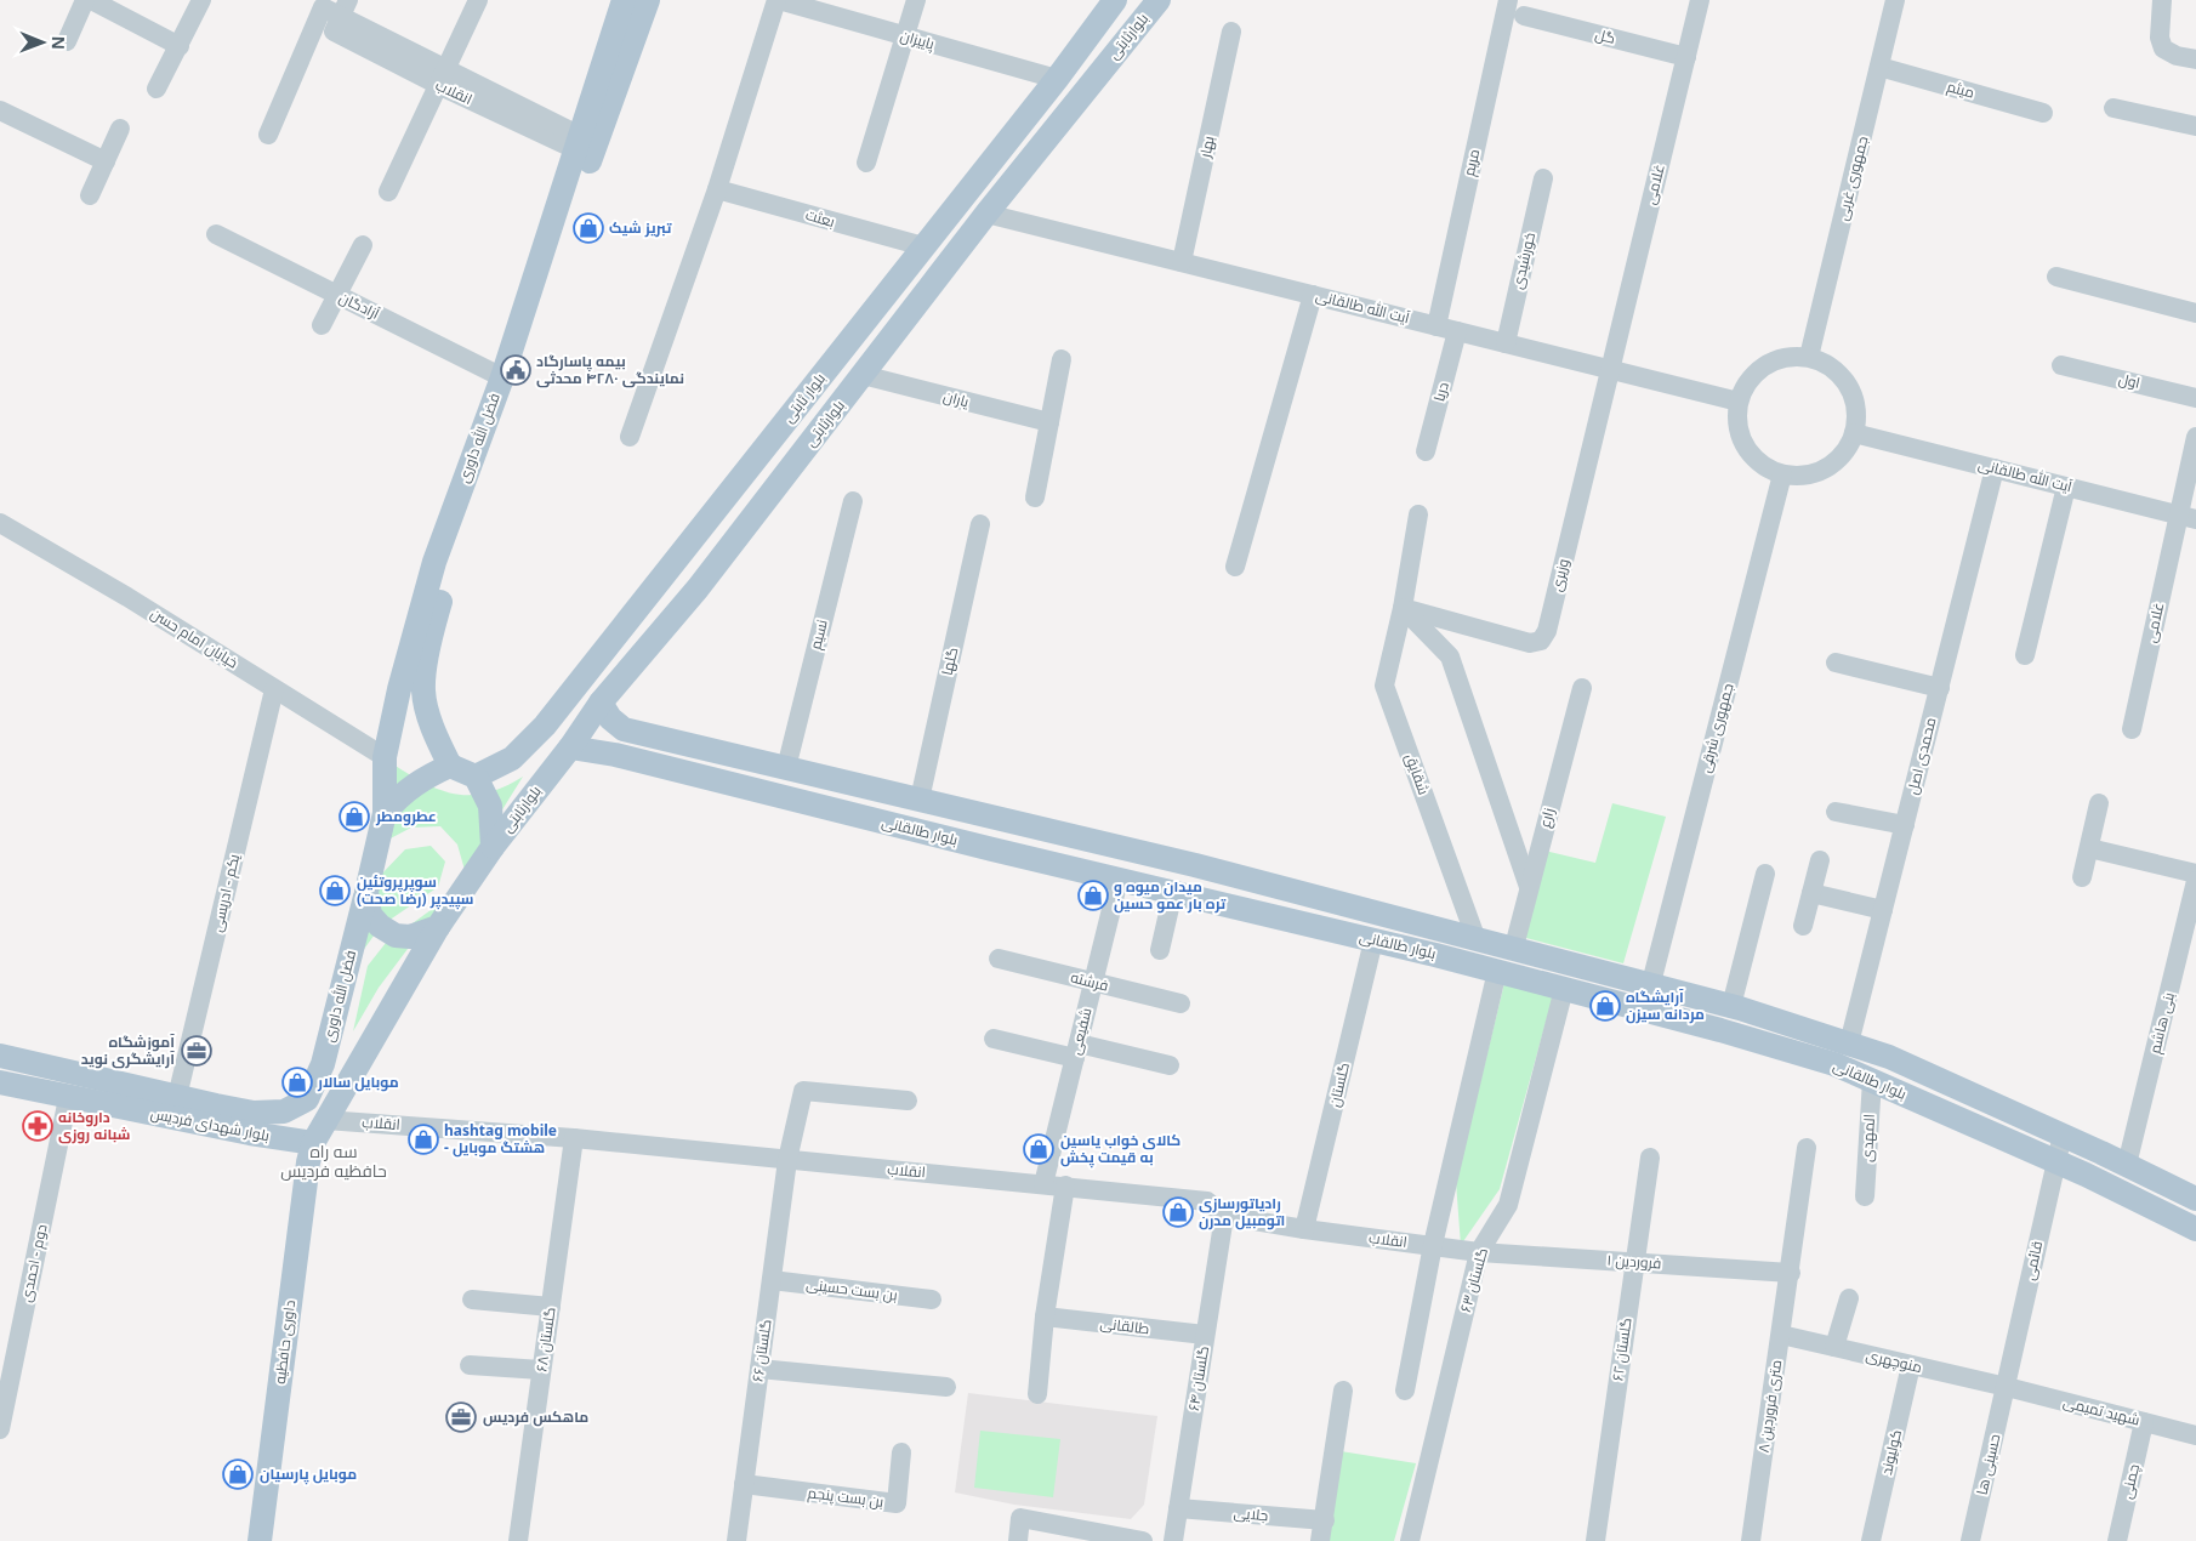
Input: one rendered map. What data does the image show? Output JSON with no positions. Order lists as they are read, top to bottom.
{
  "streets": {
    "main road": [
      "بلوارثابتی",
      "بلوار ثابتی",
      "فضل الله داوری",
      "بلوار طالقانی",
      "بلوار شهدای فردیس",
      "داوری حافظیه"
    ],
    "street": [
      "گل",
      "پاییزان",
      "میثم",
      "انقلاب",
      "بهار",
      "مریم",
      "جمهوری غربی",
      "غلامی",
      "بعثت",
      "خورشیدی",
      "آزادگان",
      "آیت الله طالقانی",
      "اول",
      "دریا",
      "یاران",
      "وزیری",
      "نسیم",
      "خیابان امام حسن",
      "گلها",
      "جمهوری شرقی",
      "محمدی اصل",
      "شقایق",
      "زارع",
      "یکم - ادریسی",
      "فرشته",
      "بنی هاشم",
      "شفیعی",
      "گلستان",
      "المهدی",
      "قائمی",
      "فروردین ۱",
      "دوم - احمدی",
      "گلستان ۶۳",
      "بن بست حسینی",
      "طالقانی",
      "گلستان ۶۸",
      "گلستان ۶۲",
      "گلستان ۶۶",
      "منوچهری",
      "گلستان ۶۴",
      "۸ متری فروردین",
      "شهید تمیمی",
      "کولیوند",
      "حسینی ها",
      "چمنی",
      "بن بست پنجم",
      "جلایی"
    ]
  },
  "crossings": [
    ["بلوارثابتی", "آیت الله طالقانی"],
    ["بلوارثابتی", "بلوار ثابتی"],
    ["بلوارثابتی", "یاران"],
    ["بلوارثابتی", "فضل الله داوری"],
    ["بلوارثابتی", "بلوار طالقانی"],
    ["گل", "غلامی"],
    ["پاییزان", "بلوار ثابتی"],
    ["میثم", "جمهوری غربی"],
    ["انقلاب", "فضل الله داوری"],
    ["انقلاب", "شفیعی"],
    ["انقلاب", "گلستان"],
    ["انقلاب", "فروردین ۱"],
    ["انقلاب", "گلستان ۶۳"],
    ["انقلاب", "گلستان ۶۸"],
    ["انقلاب", "گلستان ۶۶"],
    ["انقلاب", "گلستان ۶۴"],
    ["بهار", "آیت الله طالقانی"],
    ["مریم", "آیت الله طالقانی"],
    ["جمهوری غربی", "آیت الله طالقانی"],
    ["جمهوری غربی", "جمهوری شرقی"],
    ["غلامی", "آیت الله طالقانی"],
    ["غلامی", "وزیری"],
    ["بعثت", "بلوار ثابتی"],
    ["خورشیدی", "آیت الله طالقانی"],
    ["آزادگان", "فضل الله داوری"],
    ["آیت الله طالقانی", "دریا"],
    ["آیت الله طالقانی", "وزیری"],
    ["آیت الله طالقانی", "جمهوری شرقی"],
    ["آیت الله طالقانی", "محمدی اصل"],
    ["بلوار ثابتی", "فضل الله داوری"],
    ["فضل الله داوری", "خیابان امام حسن"],
    ["فضل الله داوری", "بلوار شهدای فردیس"],
    ["وزیری", "شقایق"],
    ["نسیم", "بلوار طالقانی"],
    ["خیابان امام حسن", "یکم - ادریسی"],
    ["گلها", "بلوار طالقانی"],
    ["جمهوری شرقی", "بلوار طالقانی"],
    ["محمدی اصل", "بلوار طالقانی"],
    ["شقایق", "بلوار طالقانی"],
    ["زارع", "بلوار طالقانی"],
    ["بلوار طالقانی", "بنی هاشم"],
    ["بلوار طالقانی", "شفیعی"],
    ["بلوار طالقانی", "گلستان"],
    ["بلوار طالقانی", "المهدی"],
    ["بلوار طالقانی", "قائمی"],
    ["بلوار طالقانی", "گلستان ۶۳"],
    ["یکم - ادریسی", "بلوار شهدای فردیس"],
    ["فرشته", "شفیعی"],
    ["بلوار شهدای فردیس", "دوم - احمدی"],
    ["بلوار شهدای فردیس", "داوری حافظیه"],
    ["قائمی", "منوچهری"],
    ["قائمی", "شهید تمیمی"],
    ["قائمی", "حسینی ها"],
    ["فروردین ۱", "گلستان ۶۳"],
    ["فروردین ۱", "گلستان ۶۲"],
    ["فروردین ۱", "۸ متری فروردین"],
    ["بن بست حسینی", "گلستان ۶۶"],
    ["طالقانی", "گلستان ۶۴"],
    ["گلستان ۶۶", "بن بست پنجم"],
    ["منوچهری", "۸ متری فروردین"],
    ["منوچهری", "شهید تمیمی"],
    ["منوچهری", "کولیوند"],
    ["منوچهری", "حسینی ها"],
    ["گلستان ۶۴", "جلایی"],
    ["شهید تمیمی", "حسینی ها"],
    ["شهید تمیمی", "چمنی"]
  ],
  "districts": ["سه راه حافظیه فردیس"],
  "places": {
    "shop": [
      "تبریز شیک",
      "عطرومطر",
      "سوپرپروتئین سپیدپر (رضا صحت)",
      "میدان میوه و تره بار عمو حسین",
      "آرایشگاه مردانه سیزن",
      "موبایل سالار",
      "hashtag mobile - هشتگ موبایل",
      "کالای خواب یاسین به قیمت پخش",
      "رادیاتورسازی اتومبیل مدرن",
      "موبایل پارسیان"
    ],
    "public building": ["بیمه پاسارگاد نمایندگی ۴۲۸۰ محدثی"],
    "office": ["آموزشگاه آرایشگری نوید", "ماهکس فردیس"],
    "pharmacy": ["داروخانه شبانه روزی"]
  },
  "north": "right"
}
